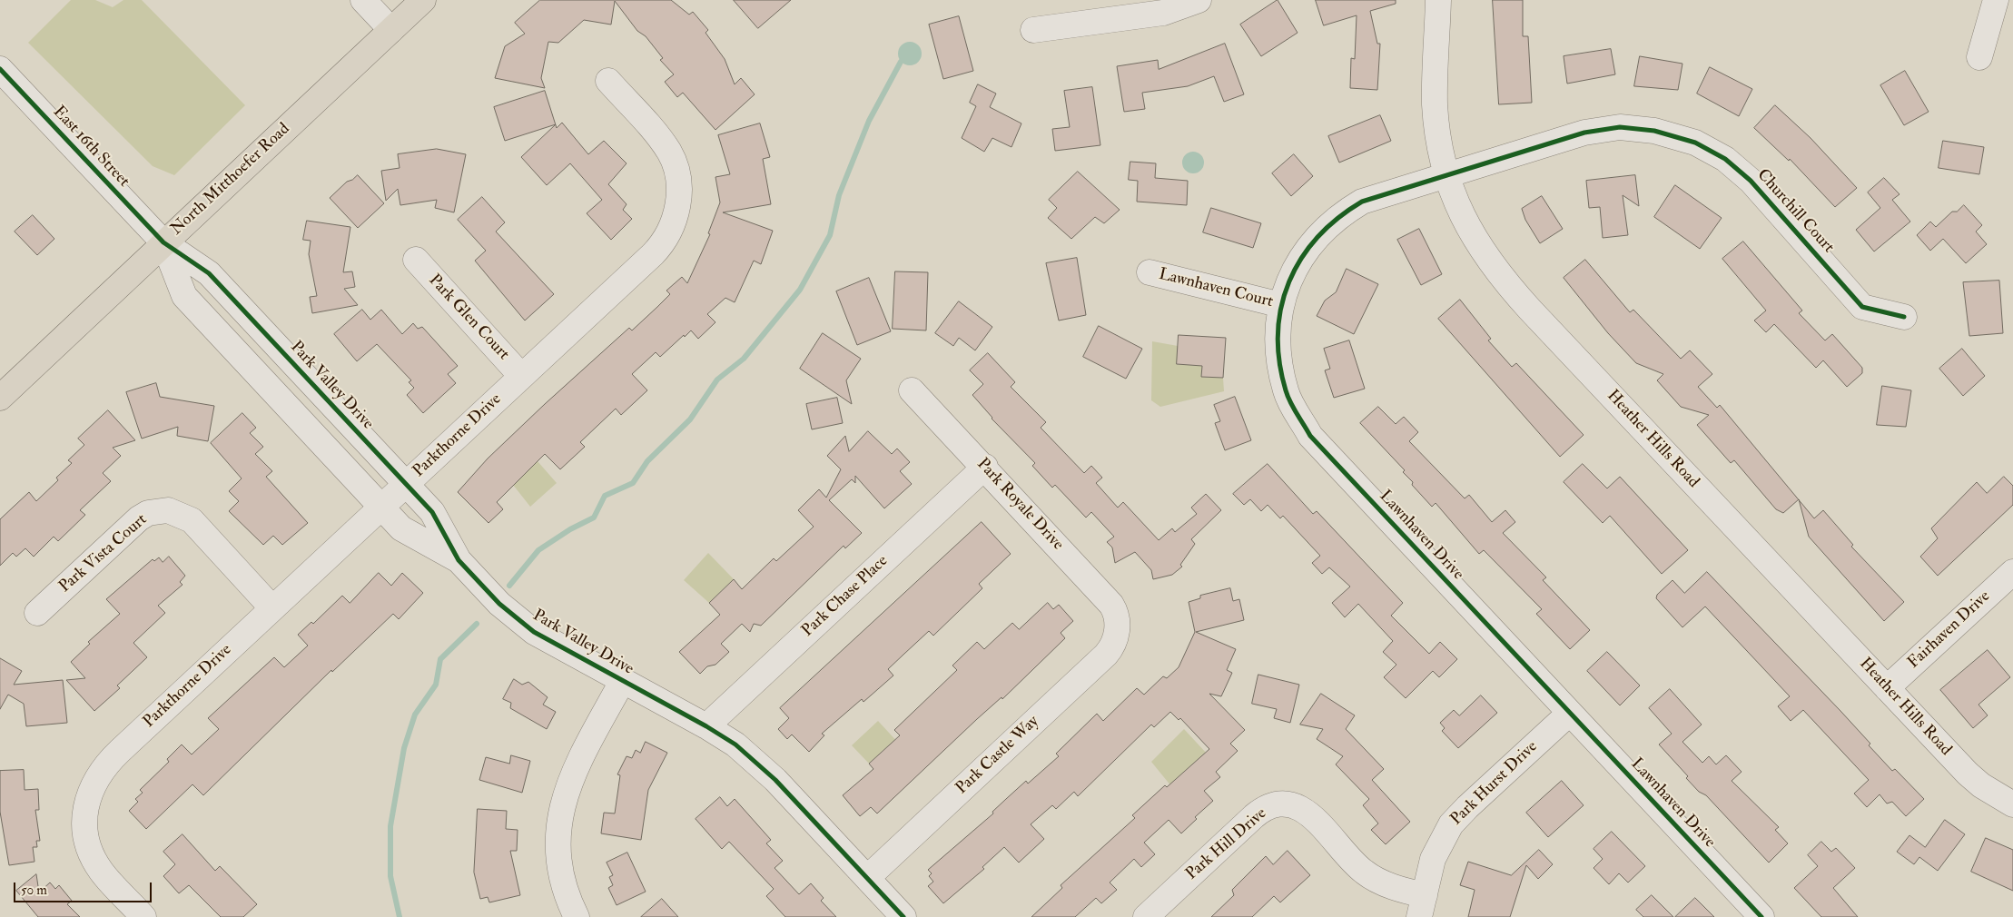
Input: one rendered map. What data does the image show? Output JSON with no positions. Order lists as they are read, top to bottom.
{
  "streets": {
    "main road": ["North Mitthoefer Road"],
    "street": [
      "East 16th Street",
      "Churchill Court",
      "Lawnhaven Court",
      "Park Glen Court",
      "Park Valley Drive",
      "Parkthorne Drive",
      "Heather Hills Road",
      "Park Royale Drive",
      "Lawnhaven Drive",
      "Park Vista Court",
      "Park Chase Place",
      "Fairhaven Drive",
      "Park Castle Way",
      "Park Hurst Drive",
      "Park Hill Drive"
    ]
  },
  "crossings": [
    ["East 16th Street", "North Mitthoefer Road"],
    ["East 16th Street", "Park Valley Drive"],
    ["North Mitthoefer Road", "Park Valley Drive"],
    ["Churchill Court", "Heather Hills Road"],
    ["Churchill Court", "Lawnhaven Drive"],
    ["Lawnhaven Court", "Lawnhaven Drive"],
    ["Park Glen Court", "Parkthorne Drive"],
    ["Park Valley Drive", "Parkthorne Drive"],
    ["Park Valley Drive", "Park Chase Place"],
    ["Park Valley Drive", "Park Castle Way"],
    ["Parkthorne Drive", "Park Vista Court"],
    ["Heather Hills Road", "Lawnhaven Drive"],
    ["Heather Hills Road", "Fairhaven Drive"],
    ["Park Royale Drive", "Park Chase Place"],
    ["Park Royale Drive", "Park Castle Way"],
    ["Lawnhaven Drive", "Park Hurst Drive"],
    ["Park Hurst Drive", "Park Hill Drive"]
  ],
  "scale_bar": "50 m"
}
